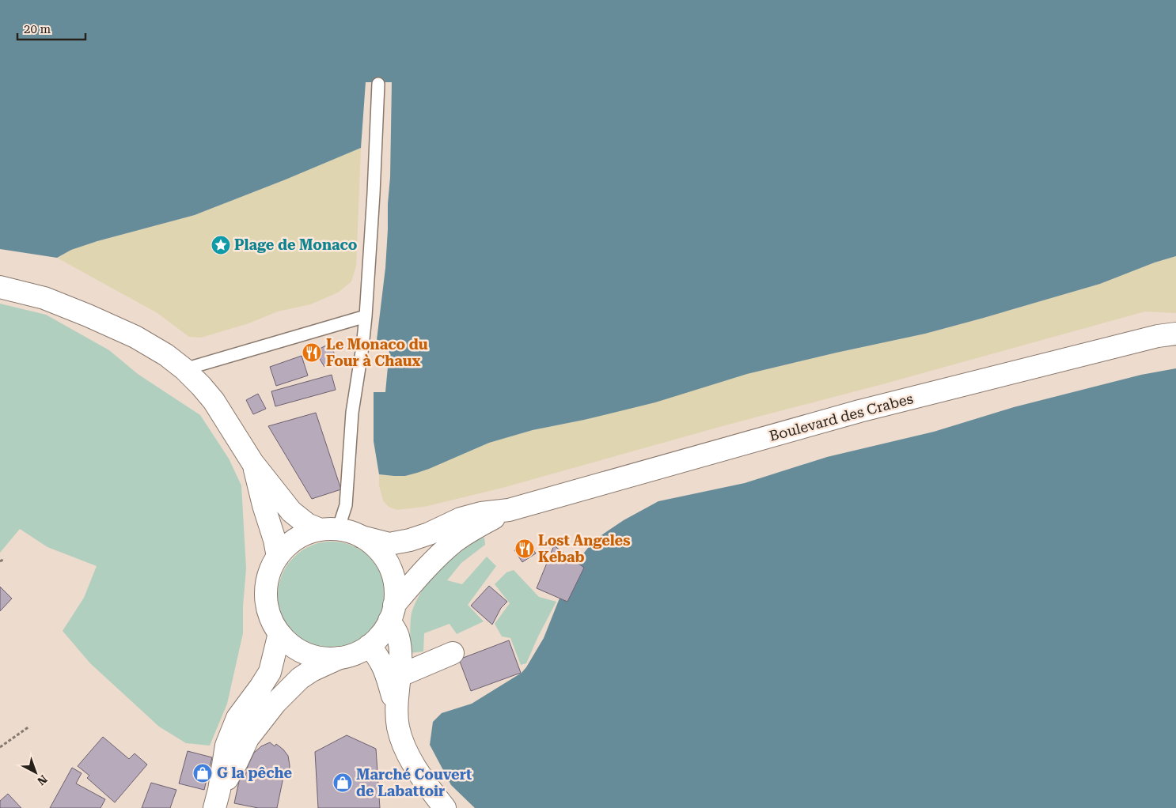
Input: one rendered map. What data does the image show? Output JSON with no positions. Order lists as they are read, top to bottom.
{
  "streets": {
    "main road": ["Boulevard des Crabes"]
  },
  "places": {
    "place": ["Plage de Monaco"],
    "restaurant": ["Le Monaco du Four à Chaux", "Lost Angeles Kebab"],
    "shop": ["G la pêche", "Marché Couvert de Labattoir"]
  },
  "scale_bar": "20 m",
  "north": "bottom right"
}
